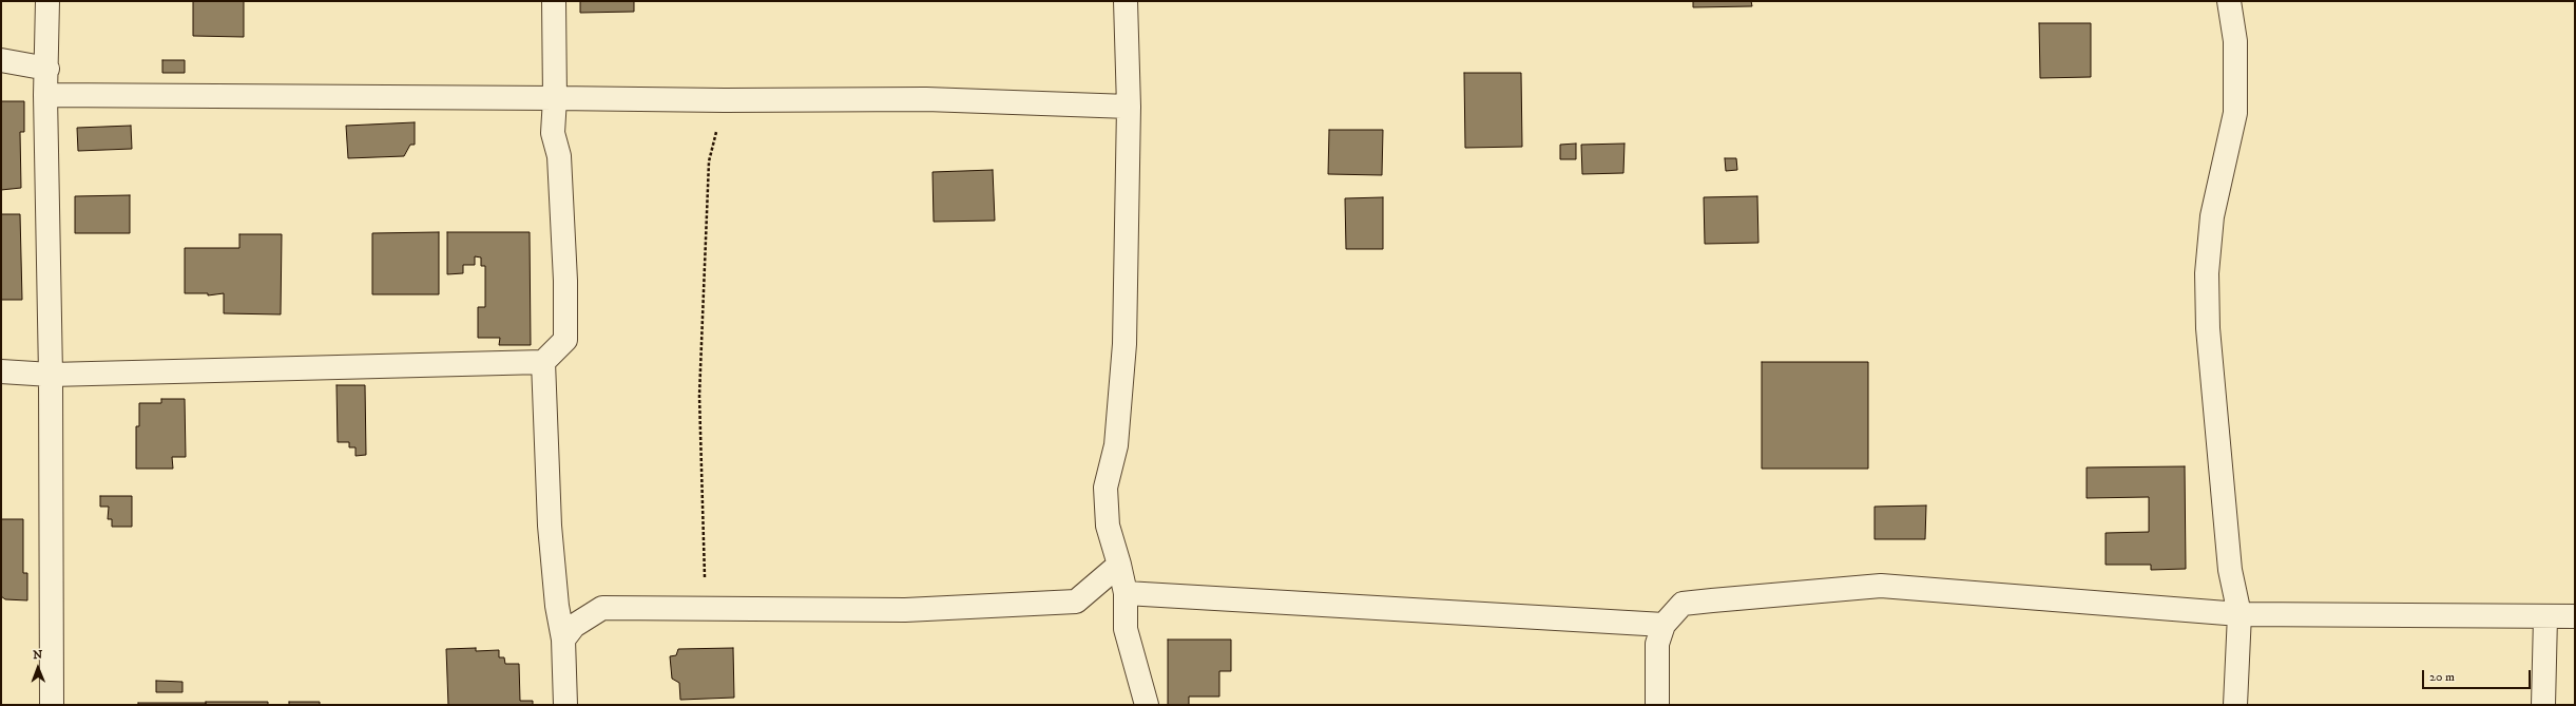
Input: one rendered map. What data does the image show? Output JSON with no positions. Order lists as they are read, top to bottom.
{
  "scale_bar": "20 m",
  "north": "top"
}
